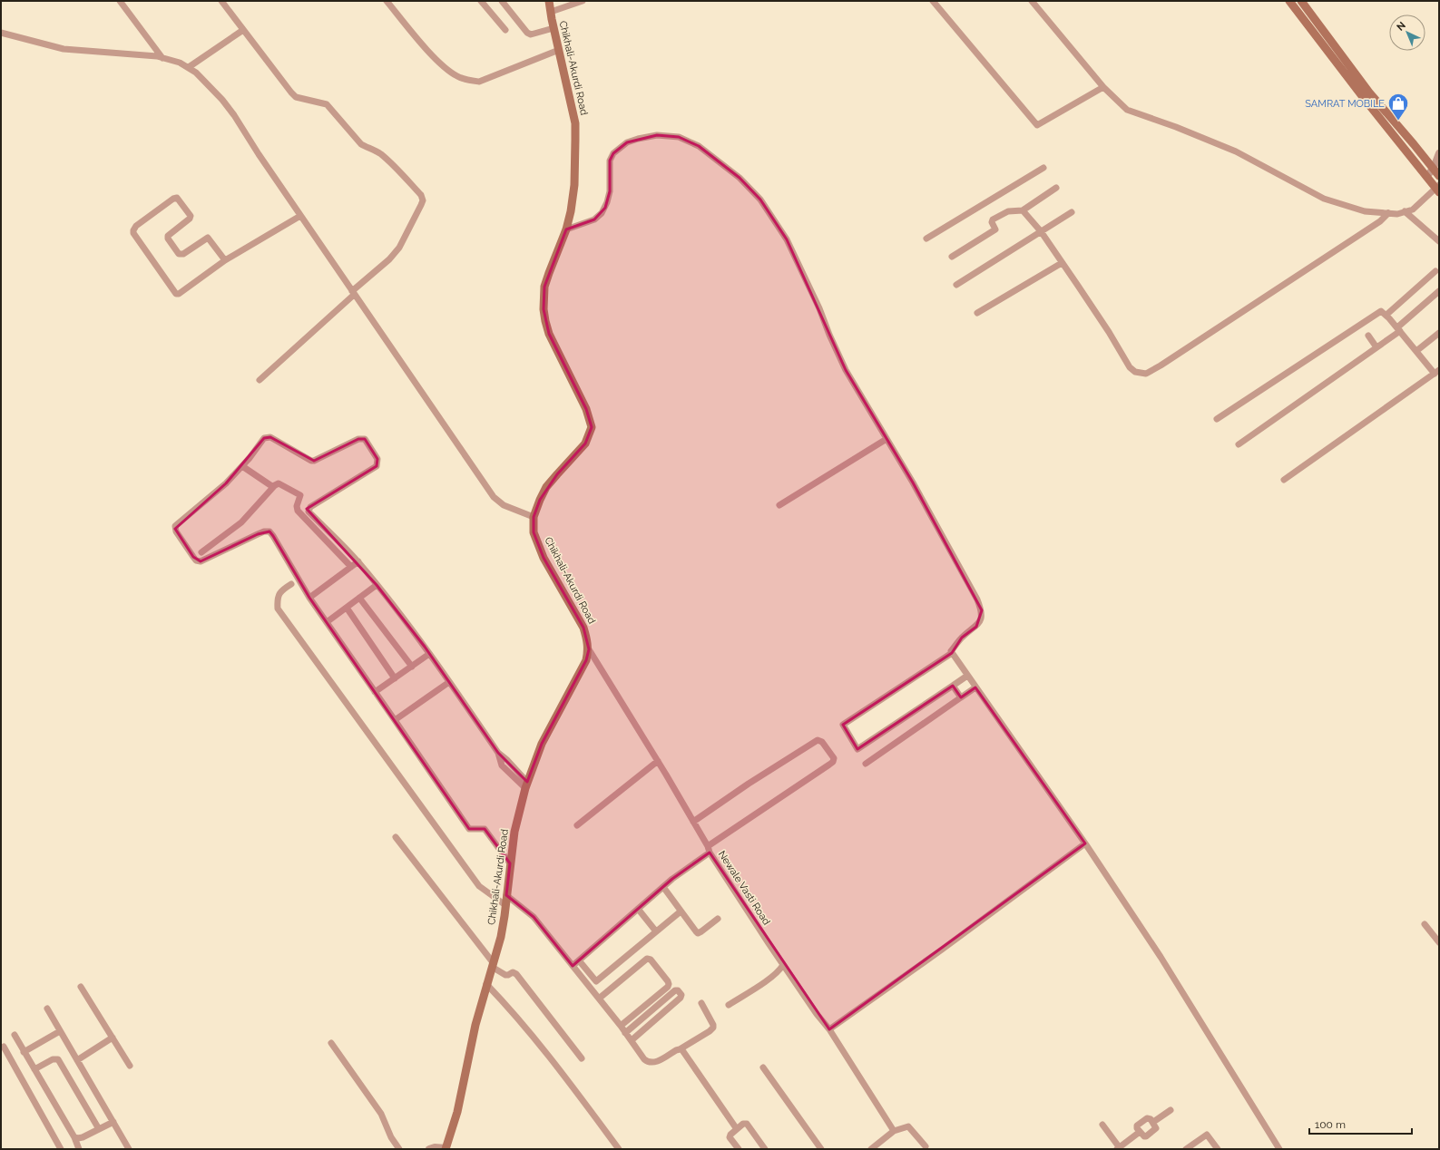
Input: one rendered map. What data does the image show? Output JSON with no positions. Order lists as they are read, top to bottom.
{
  "streets": {
    "main road": ["Chikhali-Akurdi Road"],
    "street": ["Newale Vasti Road"]
  },
  "crossings": [
    ["Chikhali-Akurdi Road", "Newale Vasti Road"]
  ],
  "places": {
    "shop": ["SAMRAT MOBILE"]
  },
  "scale_bar": "100 m",
  "north": "top left"
}
